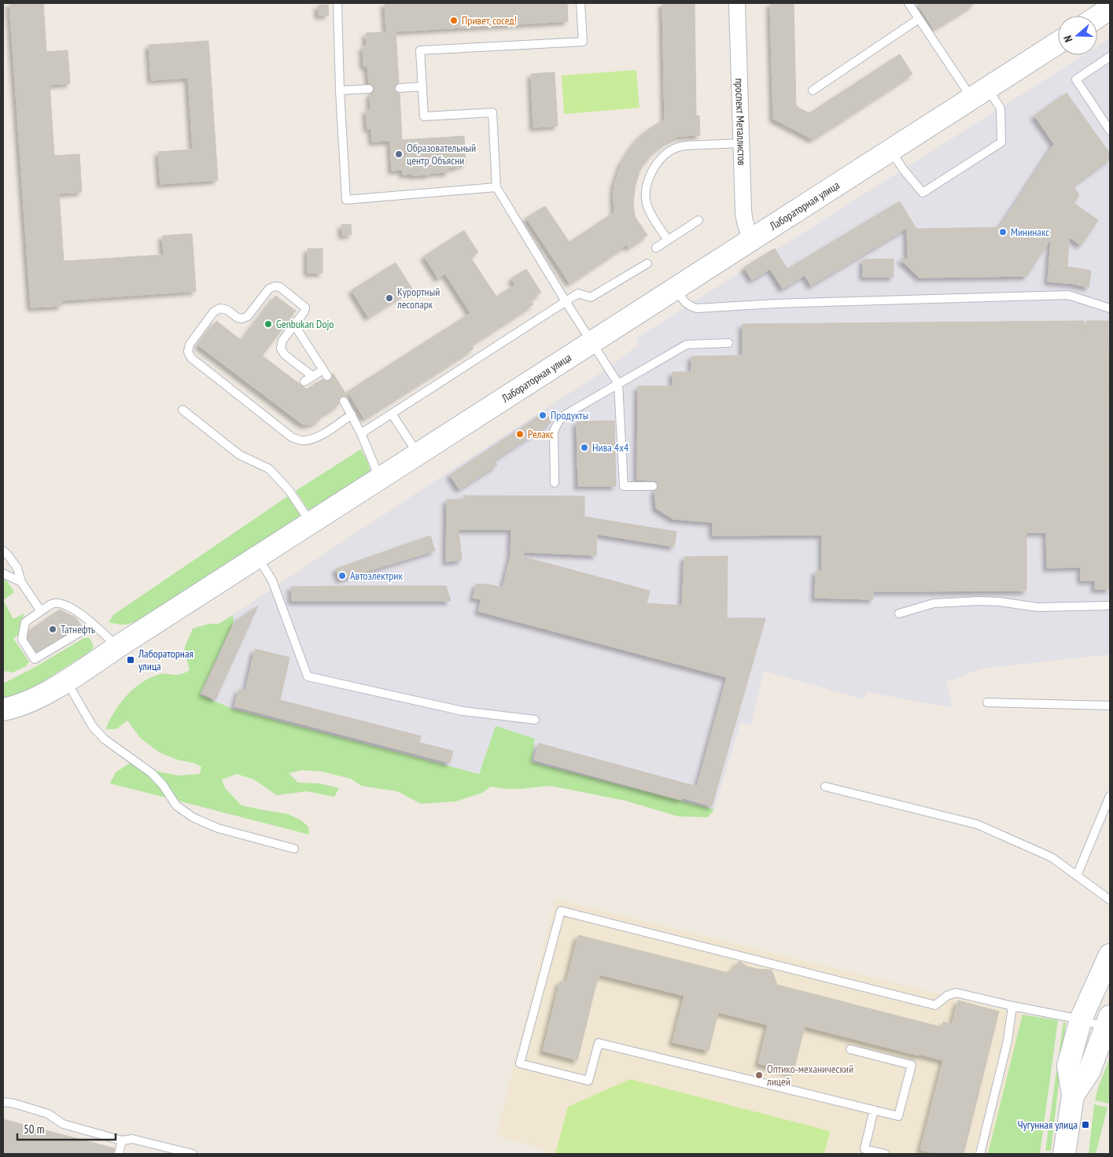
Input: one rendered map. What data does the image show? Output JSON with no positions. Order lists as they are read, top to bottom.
{
  "streets": {
    "street": ["проспект Металлистов", "Лабораторная улица"]
  },
  "crossings": [
    ["проспект Металлистов", "Лабораторная улица"]
  ],
  "places": {
    "other": [
      "Привет, сосед!",
      "Образовательный центр Объясни",
      "Мининакс",
      "Курортный лесопарк",
      "Genbukan Dojo",
      "Продукты",
      "Релакс",
      "Нива 4х4",
      "Автоэлектрик",
      "Татнефть",
      "Оптико-механический лицей"
    ],
    "transit": ["Лабораторная улица", "Чугунная улица"]
  },
  "scale_bar": "50 m",
  "north": "left"
}
